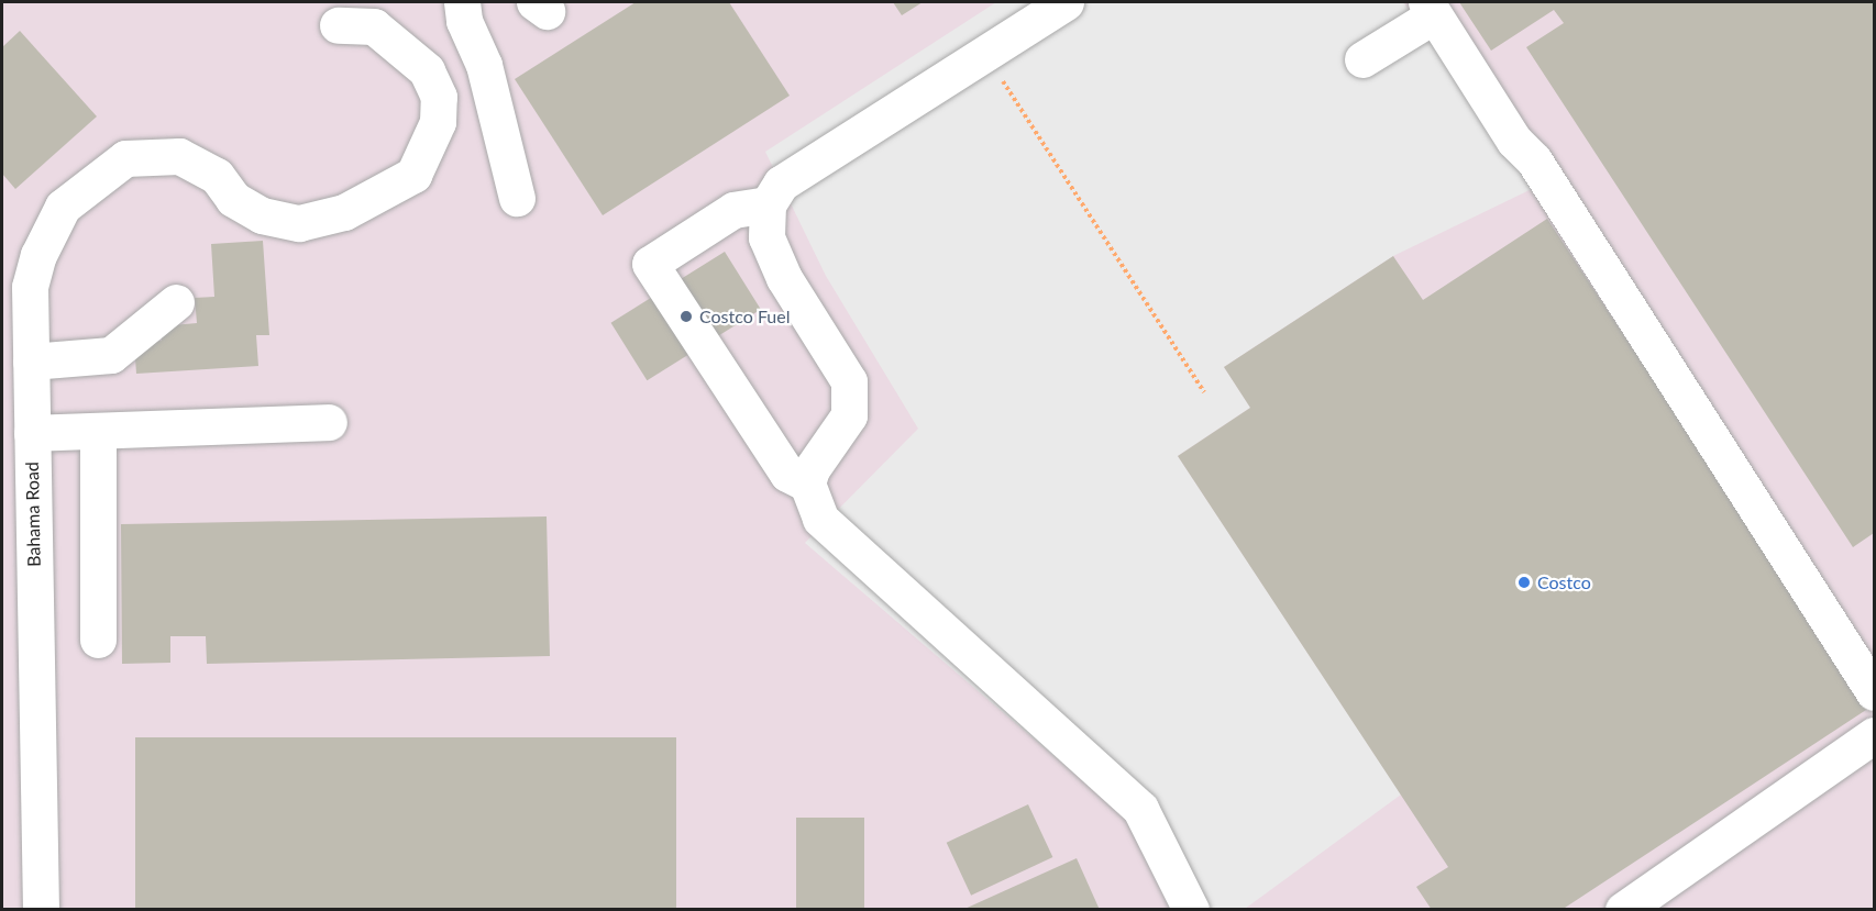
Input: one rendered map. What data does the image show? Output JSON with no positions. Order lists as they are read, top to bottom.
{
  "streets": {
    "street": ["Bahama Road"]
  },
  "places": ["Costco Fuel", "Costco"]
}
